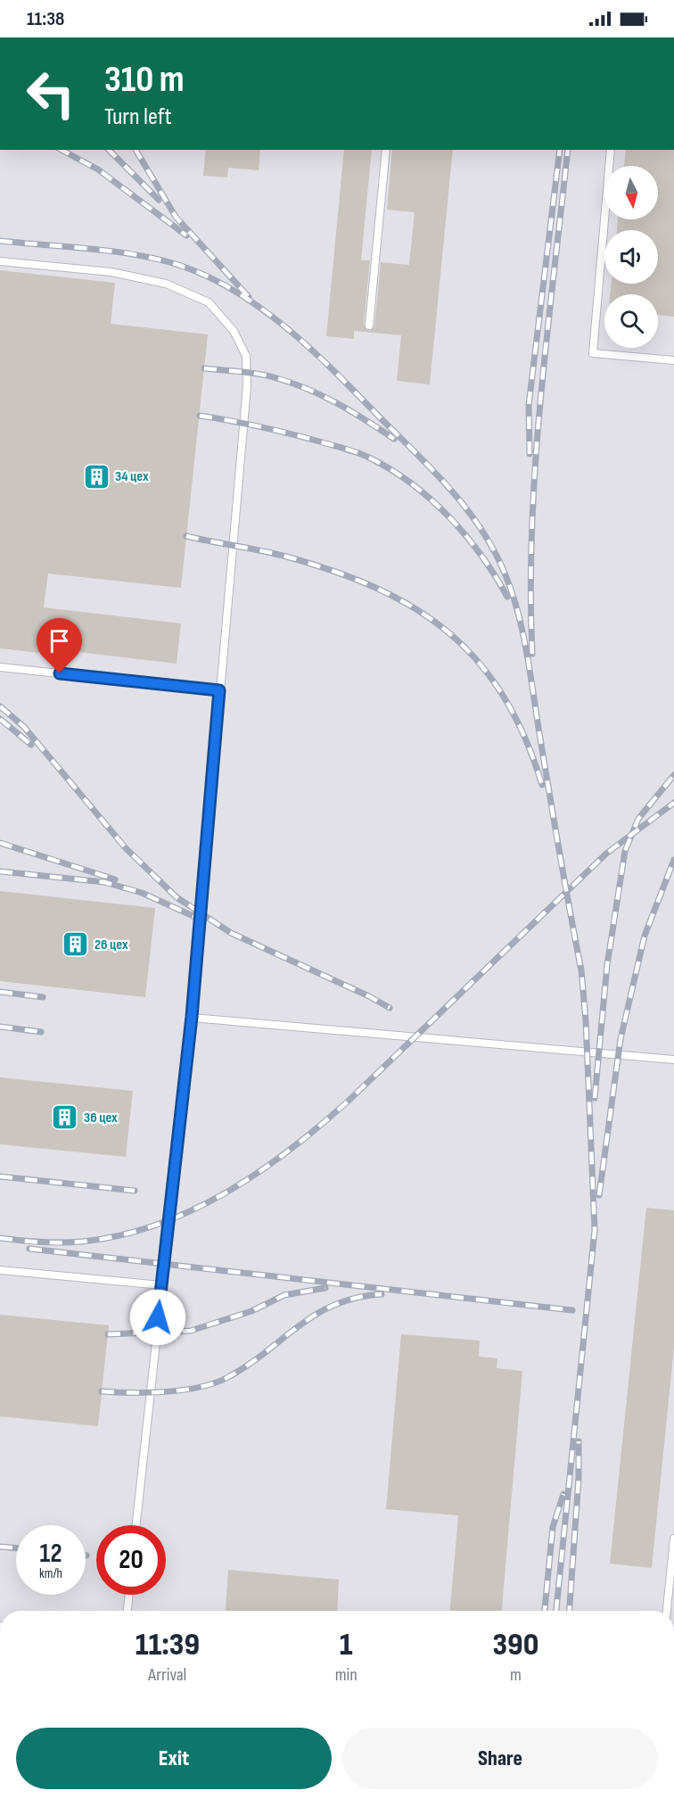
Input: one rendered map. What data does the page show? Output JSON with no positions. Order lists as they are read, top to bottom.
{
  "places": {
    "building": ["34 цех", "26 цех", "36 цех"]
  },
  "north": "bottom",
  "page": {
    "status": "11:38",
    "turn": ["310 m", "Turn left"],
    "speed": "12 km/h",
    "limit": "20",
    "eta": [
      "11:39",
      "Arrival",
      "1",
      "min",
      "390",
      "m"
    ],
    "buttons": ["Exit", "Share"]
  }
}
